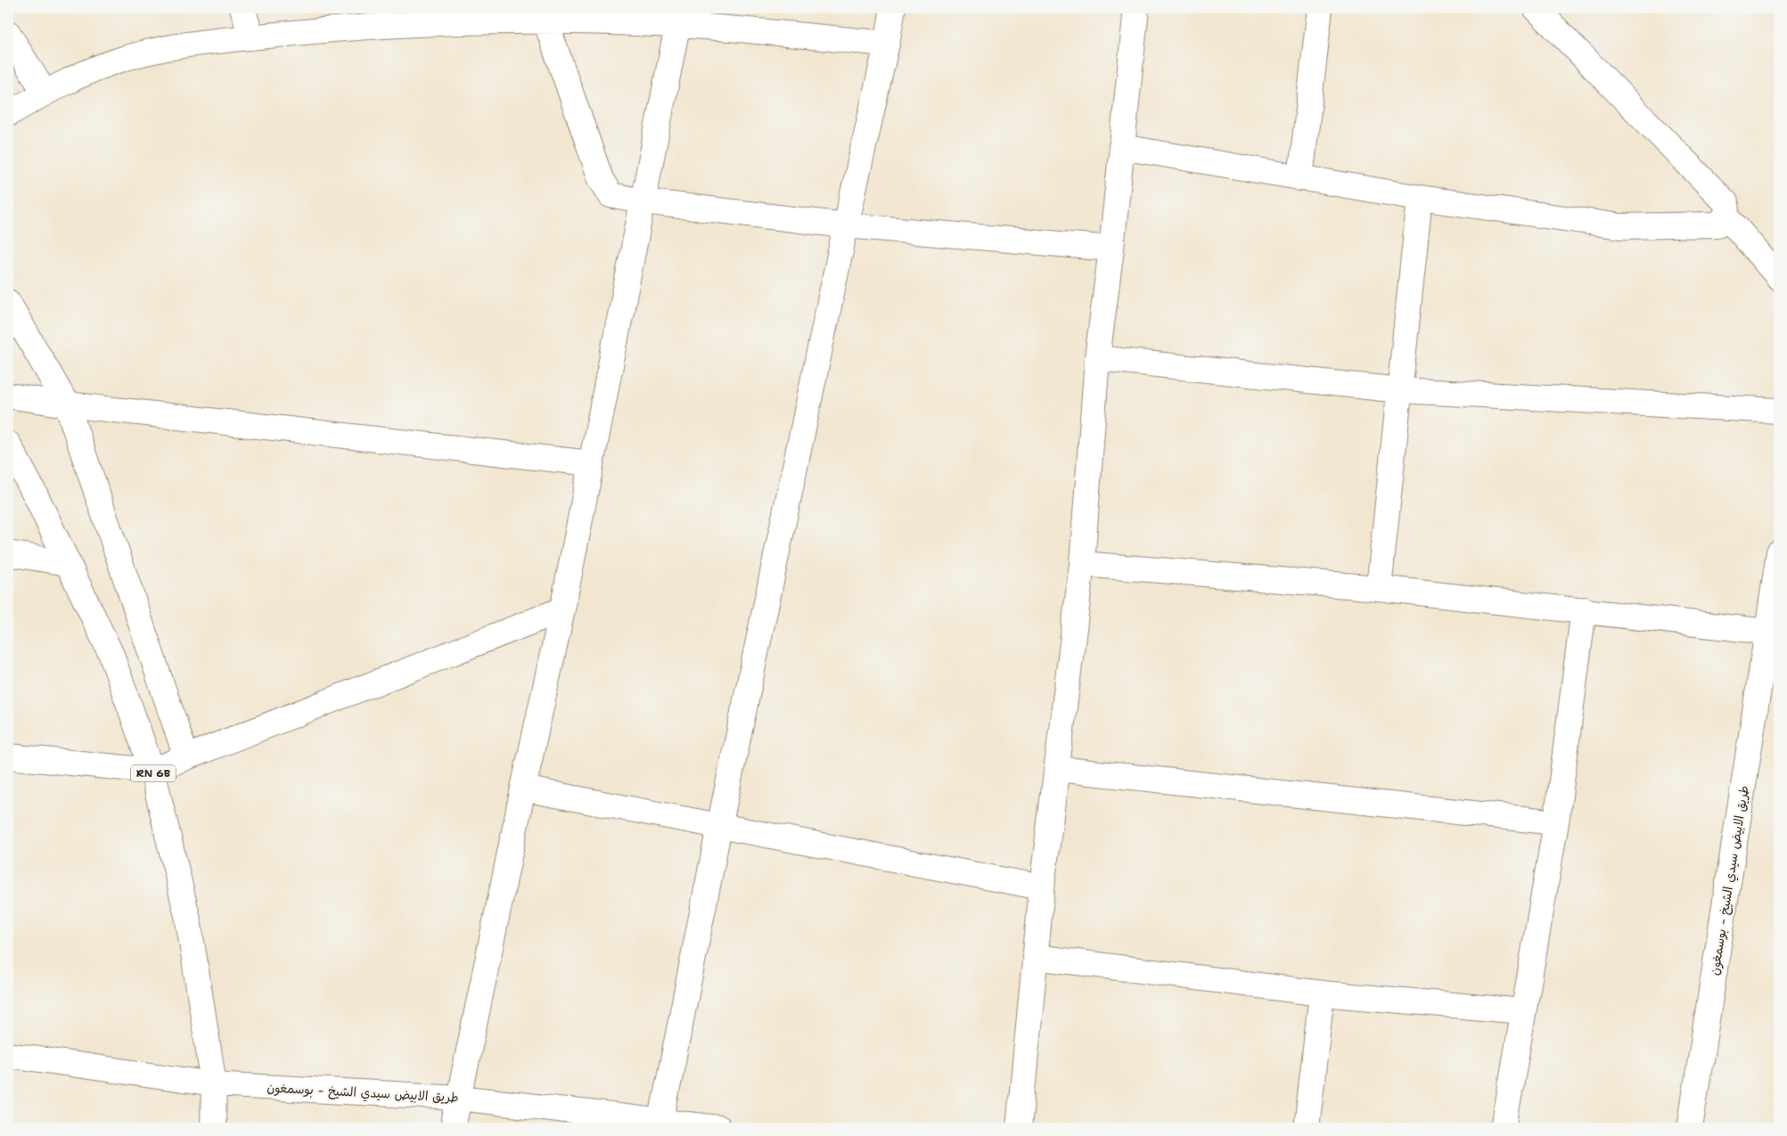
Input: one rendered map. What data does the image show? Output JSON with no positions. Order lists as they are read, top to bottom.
{
  "streets": {
    "street": ["RN 6B", "طريق الابيض سيدي الشيخ - بوسمغون"]
  },
  "crossings": [
    ["RN 6B", "طريق الابيض سيدي الشيخ - بوسمغون"]
  ]
}
